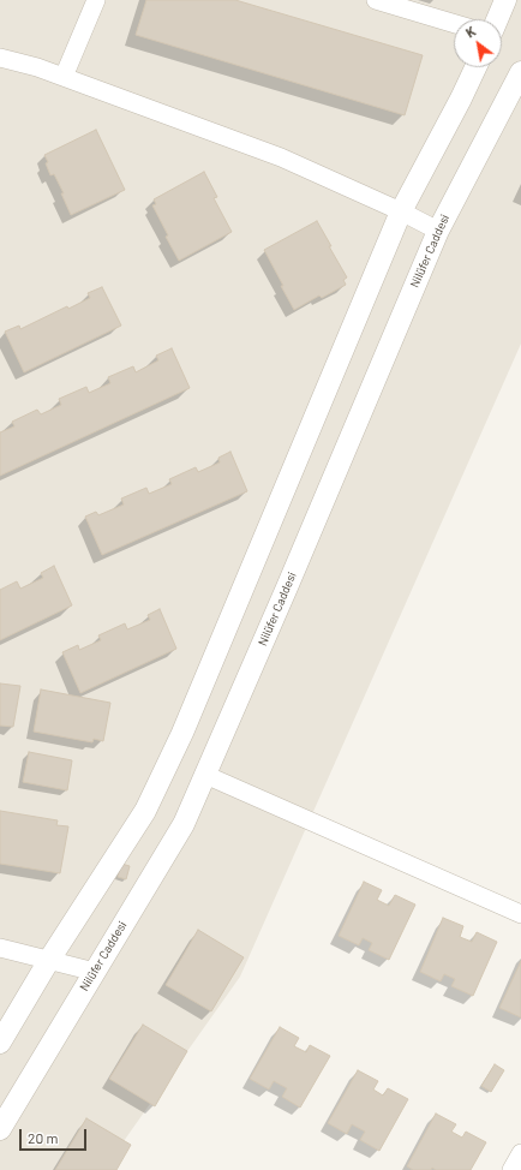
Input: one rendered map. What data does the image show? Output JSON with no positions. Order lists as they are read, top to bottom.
{
  "streets": {
    "street": ["Nilüfer Caddesi"]
  },
  "scale_bar": "20 m",
  "north": "top left"
}
